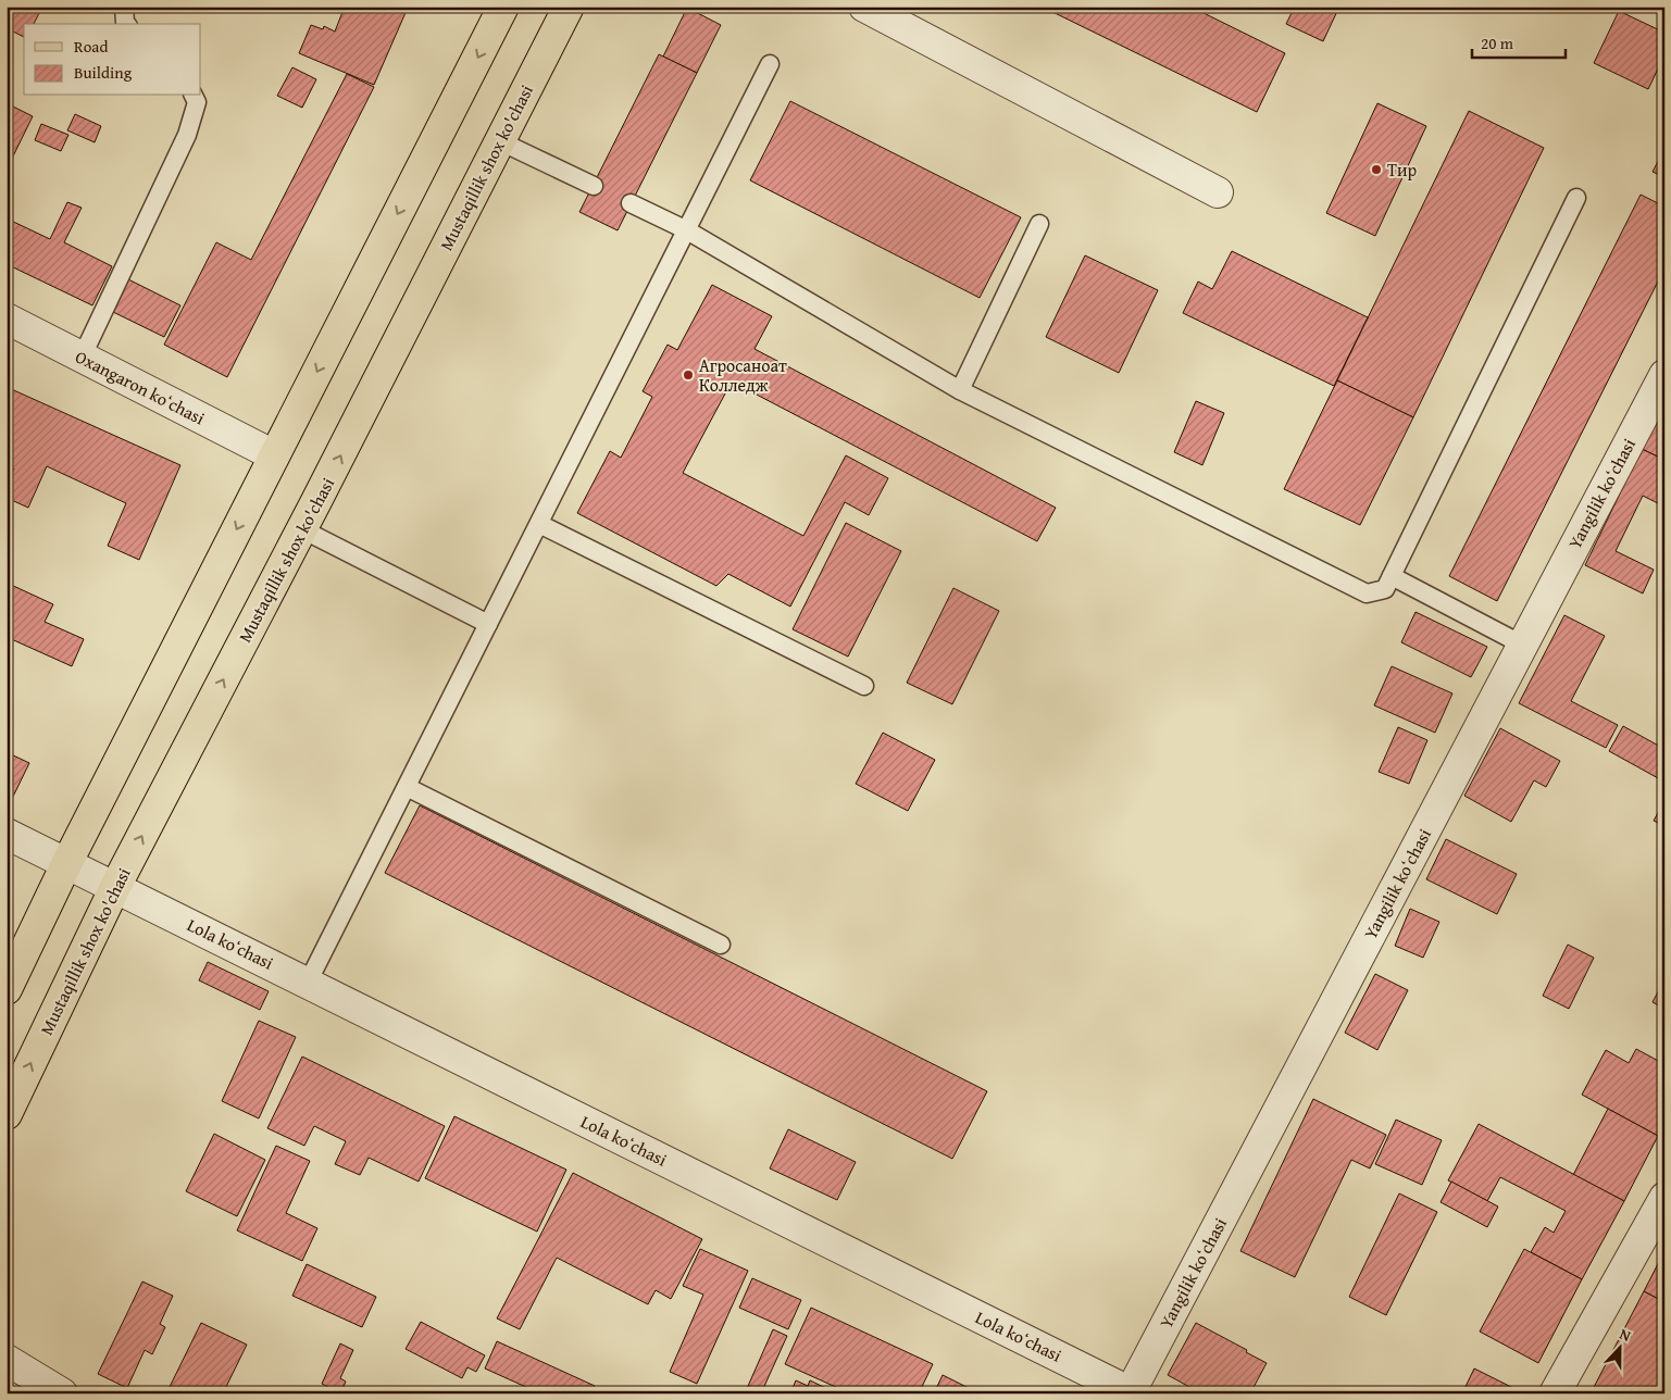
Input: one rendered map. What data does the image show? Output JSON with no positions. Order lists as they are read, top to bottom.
{
  "streets": {
    "main road": ["Mustaqillik shox ko'chasi"],
    "street": ["Oxangaron koʻchasi", "Yangilik koʻchasi", "Lola koʻchasi"]
  },
  "crossings": [
    ["Mustaqillik shox ko'chasi", "Lola koʻchasi"],
    ["Yangilik koʻchasi", "Lola koʻchasi"]
  ],
  "places": ["Тир", "Агросаноат Колледж"],
  "legend": ["Road", "Building"],
  "scale_bar": "20 m",
  "north": "top"
}
